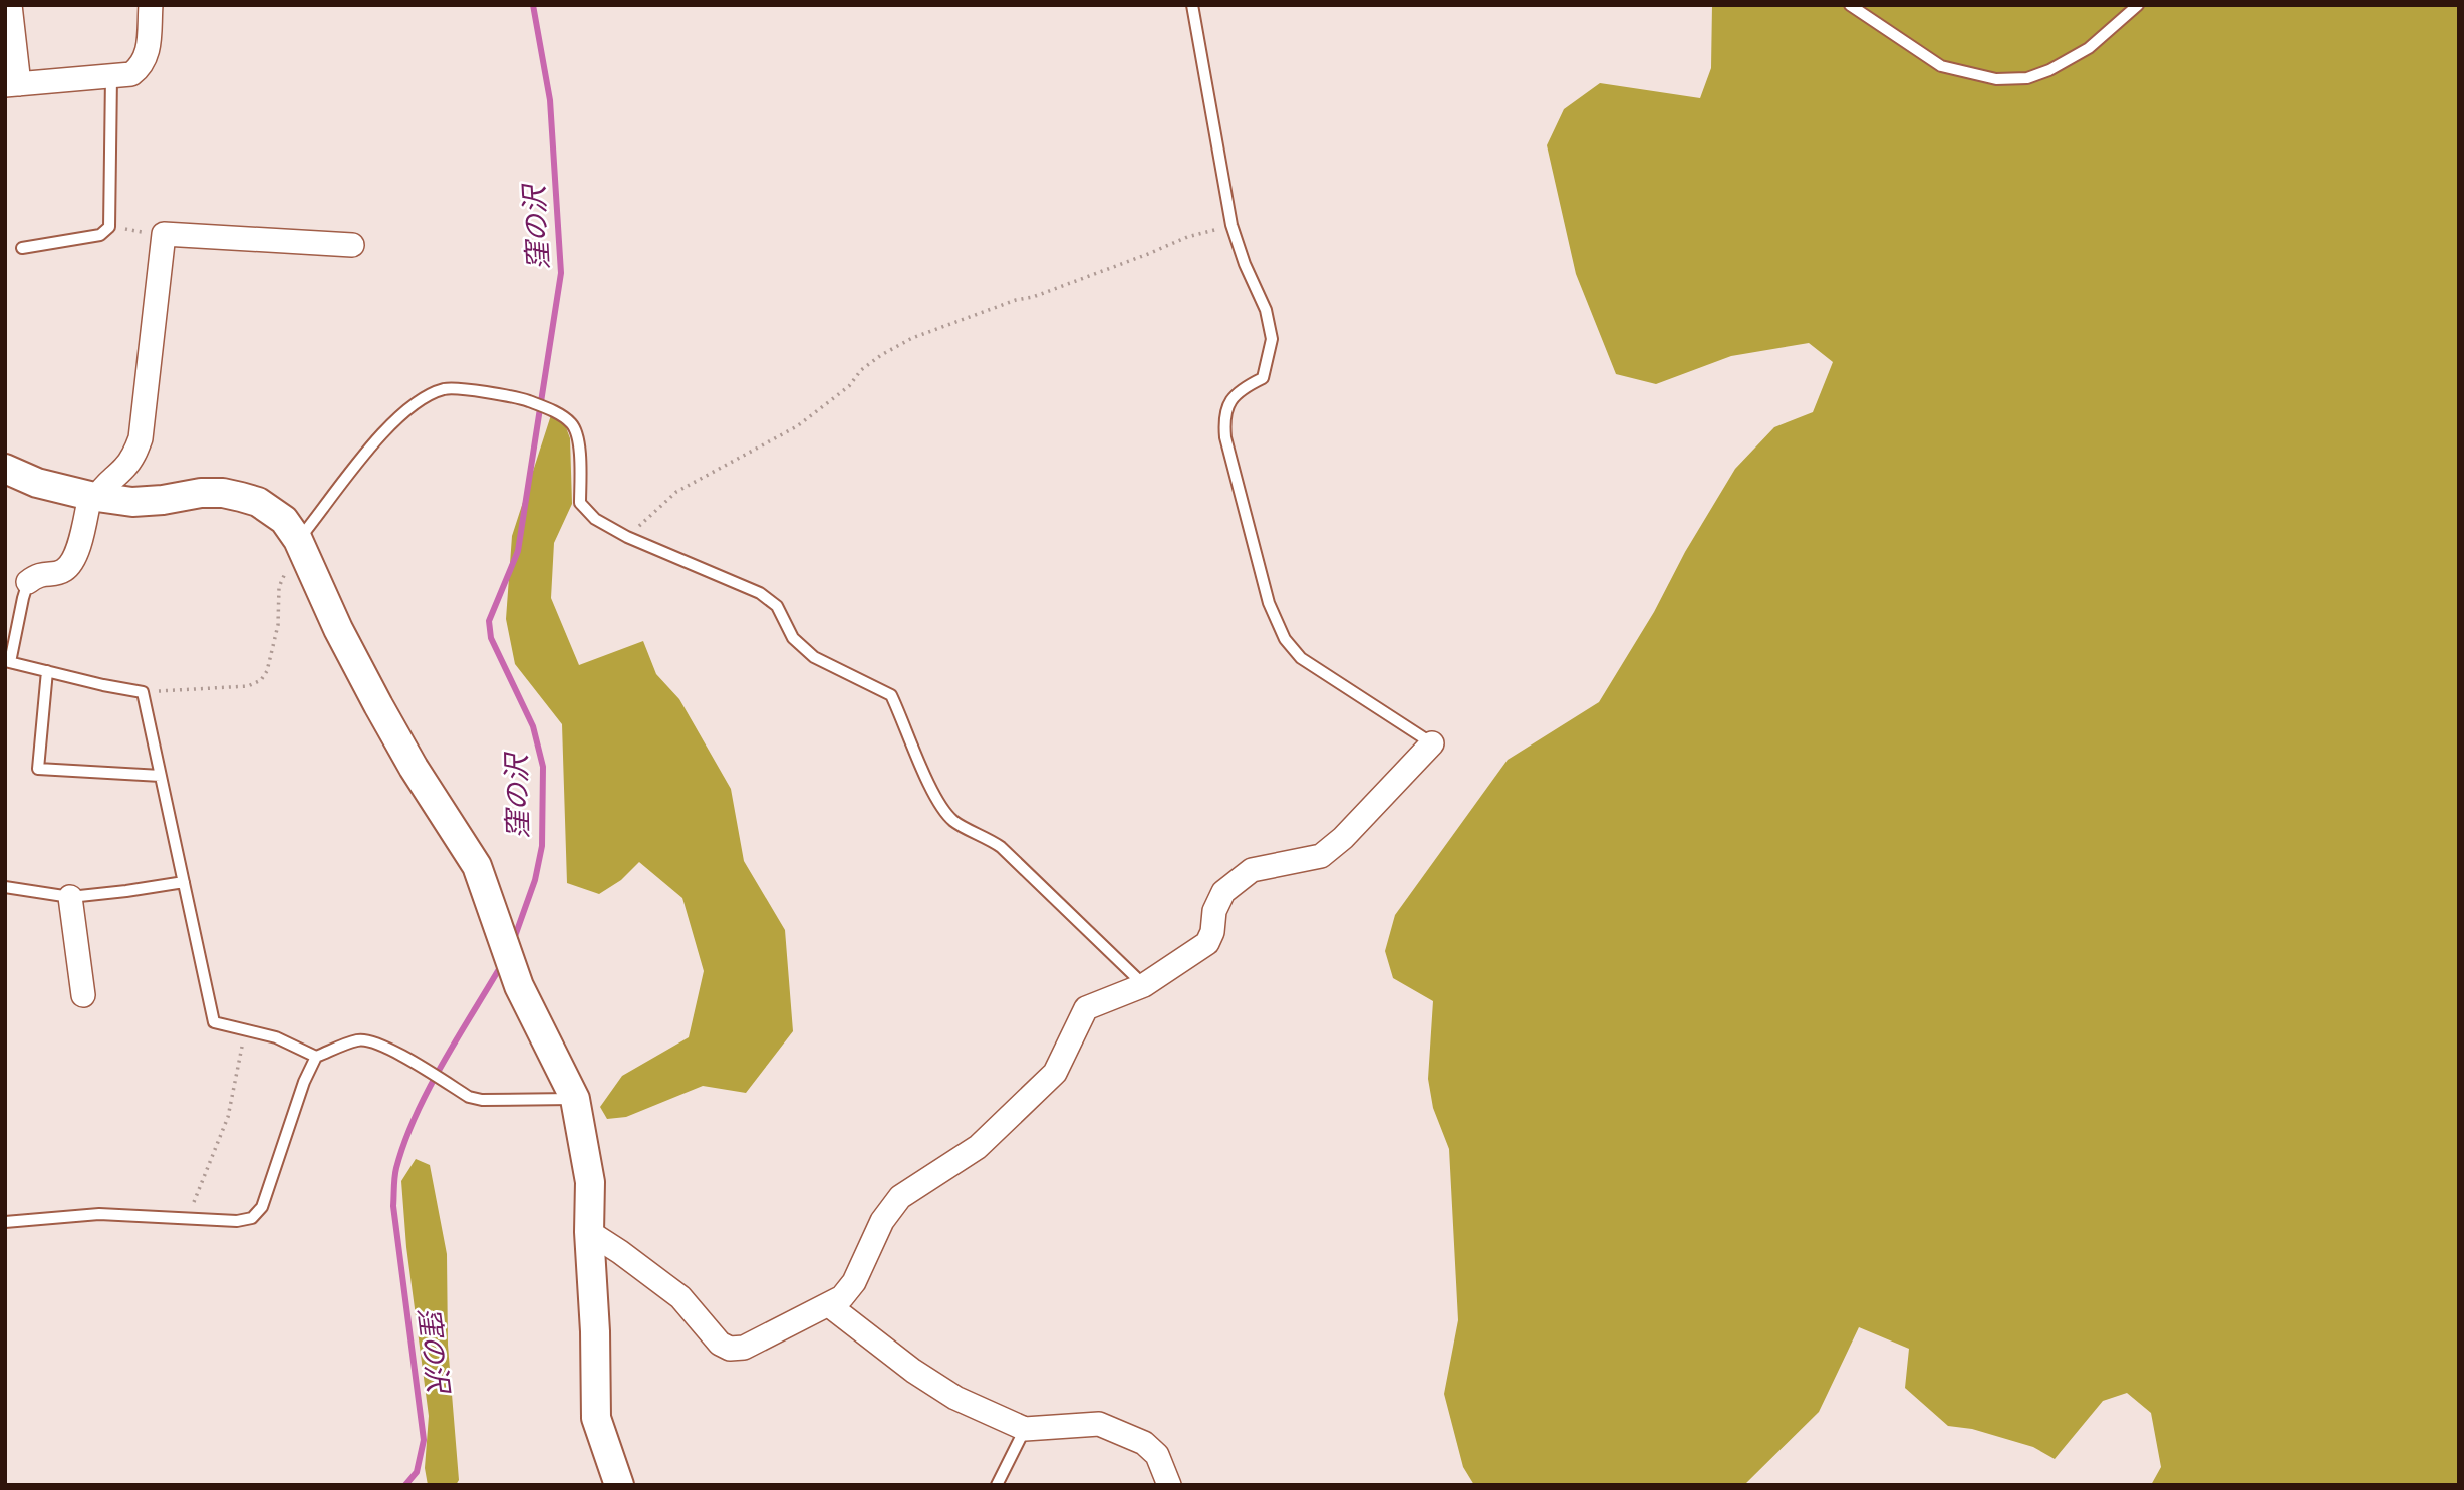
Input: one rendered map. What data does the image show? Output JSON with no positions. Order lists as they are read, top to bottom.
{
  "water": ["窪の沢"]
}
